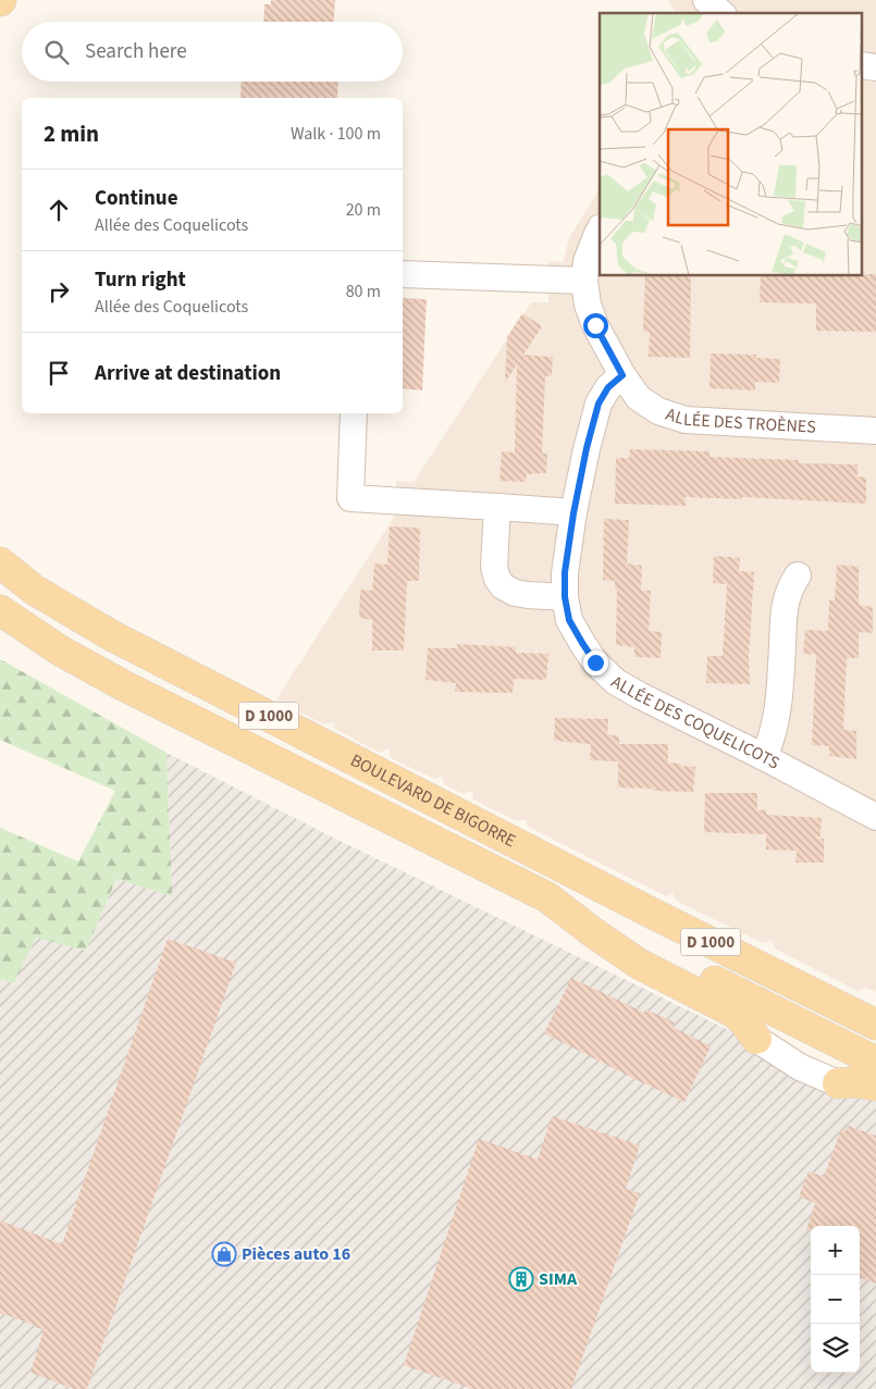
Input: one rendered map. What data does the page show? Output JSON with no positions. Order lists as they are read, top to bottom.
{
  "streets": {
    "main road": ["D 1000", "BOULEVARD DE BIGORRE"],
    "street": ["ALLÉE DES TROÈNES", "ALLÉE DES COQUELICOTS"]
  },
  "crossings": [
    ["ALLÉE DES TROÈNES", "ALLÉE DES COQUELICOTS"]
  ],
  "places": {
    "shop": ["Pièces auto 16"],
    "building": ["SIMA"]
  },
  "page": {
    "search": "Search here",
    "heading": ["2 min", "Walk · 100 m"],
    "list": [
      ["Continue", "Allée des Coquelicots", "20 m"],
      ["Turn right", "Allée des Coquelicots", "80 m"],
      "Arrive at destination"
    ],
    "map_buttons": ["+", "−"]
  }
}
